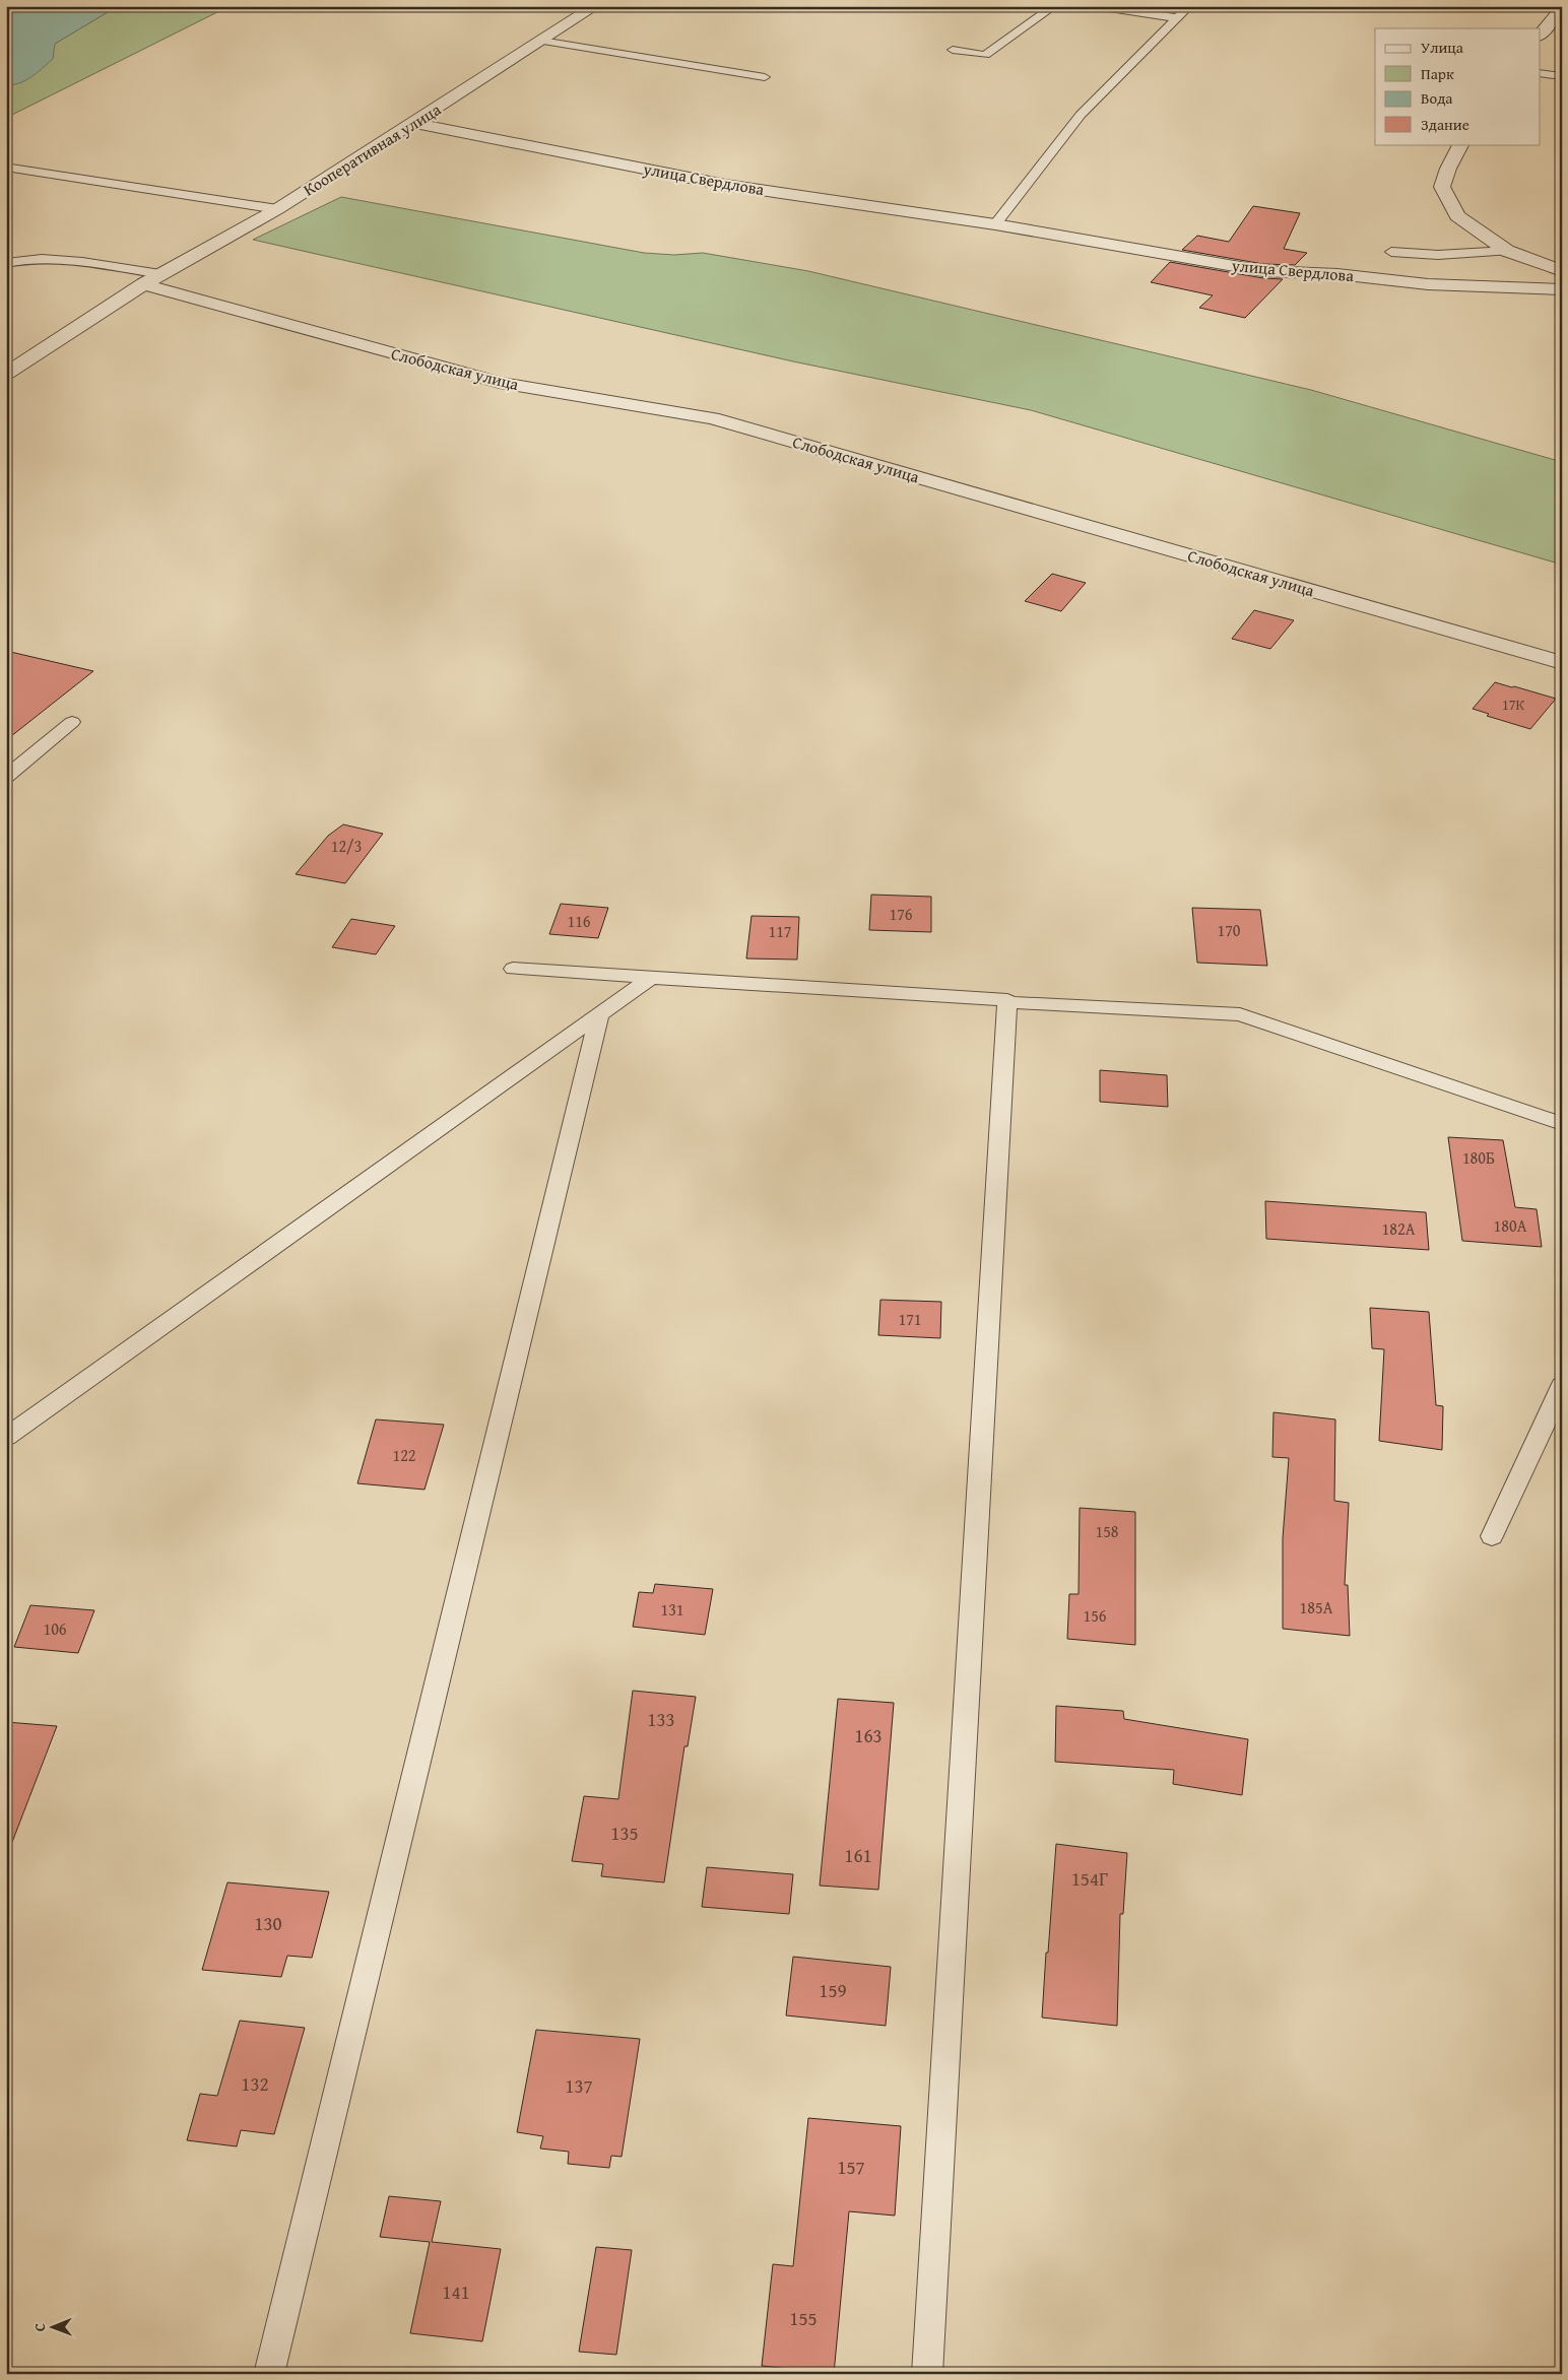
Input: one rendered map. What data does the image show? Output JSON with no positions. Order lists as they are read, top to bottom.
{
  "streets": {
    "street": ["Кооперативная улица", "улица Свердлова", "Слободская улица"]
  },
  "crossings": [
    ["Кооперативная улица", "улица Свердлова"],
    ["Кооперативная улица", "Слободская улица"]
  ],
  "house_numbers": [
    "17К",
    "12/3",
    "176",
    "116",
    "170",
    "117",
    "180Б",
    "180А",
    "182А",
    "171",
    "122",
    "158",
    "185А",
    "131",
    "156",
    "106",
    "133",
    "163",
    "135",
    "161",
    "154Г",
    "130",
    "159",
    "132",
    "137",
    "157",
    "141",
    "155"
  ],
  "legend": [
    "Улица",
    "Парк",
    "Вода",
    "Здание"
  ],
  "north": "left"
}
